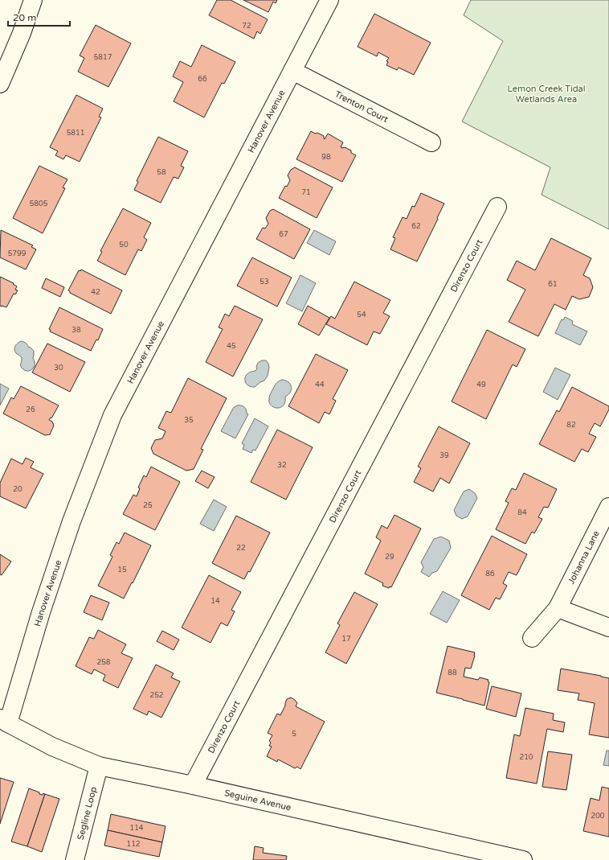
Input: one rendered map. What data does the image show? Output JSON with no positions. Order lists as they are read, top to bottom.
{
  "streets": {
    "street": [
      "Trenton Court",
      "Hanover Avenue",
      "Direnzo Court",
      "Johanna Lane",
      "Seguine Avenue",
      "Segline Loop"
    ]
  },
  "crossings": [
    ["Trenton Court", "Hanover Avenue"],
    ["Hanover Avenue", "Seguine Avenue"],
    ["Direnzo Court", "Seguine Avenue"],
    ["Seguine Avenue", "Segline Loop"]
  ],
  "parks": ["Lemon Creek Tidal Wetlands Area"],
  "house_numbers": [
    "72",
    "5817",
    "66",
    "5811",
    "98",
    "58",
    "71",
    "5805",
    "62",
    "67",
    "50",
    "5799",
    "53",
    "61",
    "42",
    "54",
    "38",
    "45",
    "30",
    "44",
    "49",
    "26",
    "35",
    "82",
    "39",
    "32",
    "20",
    "25",
    "84",
    "22",
    "29",
    "15",
    "86",
    "14",
    "17",
    "258",
    "88",
    "252",
    "5",
    "210",
    "200",
    "114",
    "112"
  ],
  "scale_bar": "20 m"
}
